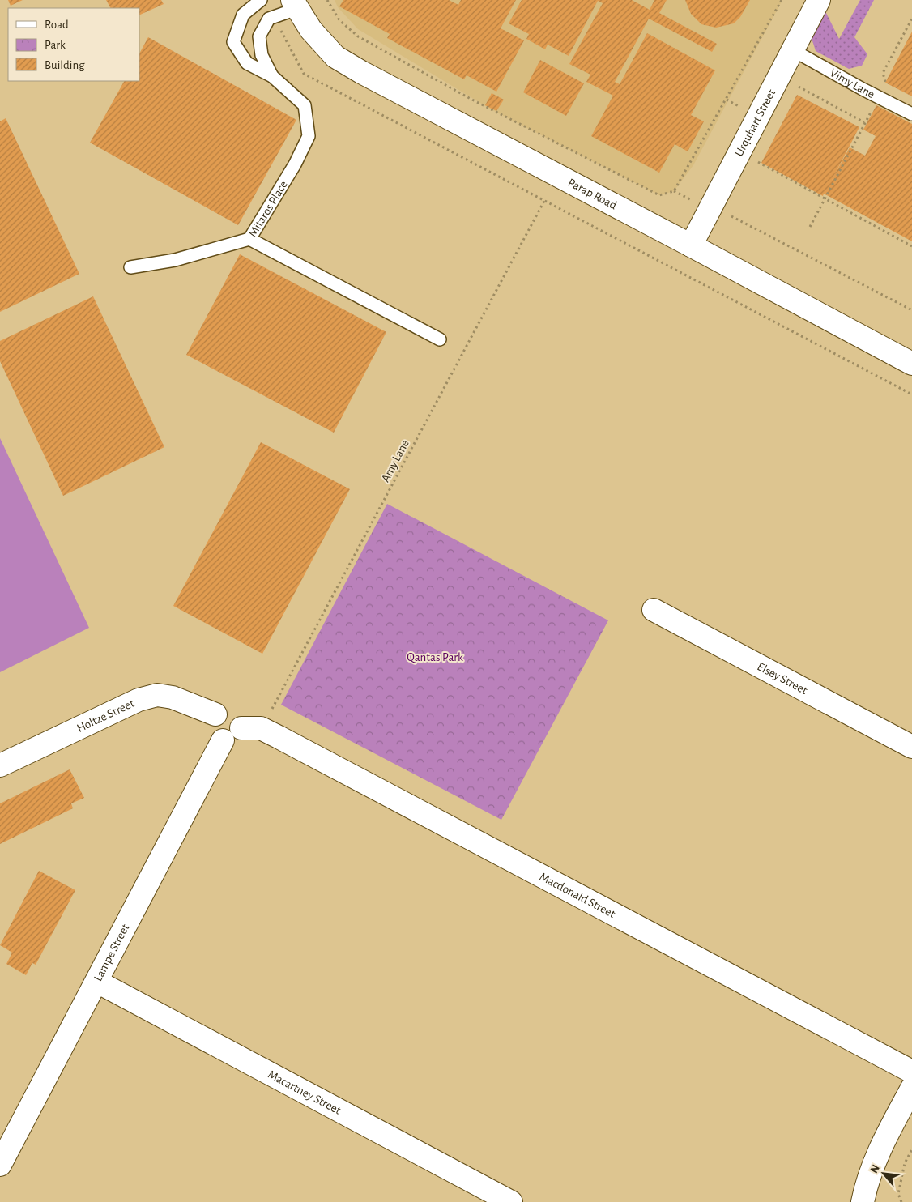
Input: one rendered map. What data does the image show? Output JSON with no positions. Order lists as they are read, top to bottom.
{
  "streets": {
    "street": [
      "Urquhart Street",
      "Parap Road",
      "Elsey Street",
      "Holtze Street",
      "Macdonald Street",
      "Lampe Street",
      "Macartney Street"
    ],
    "lane": ["Vimy Lane", "Mitaros Place"],
    "path": ["Amy Lane"]
  },
  "crossings": [
    ["Vimy Lane", "Urquhart Street"],
    ["Urquhart Street", "Parap Road"],
    ["Parap Road", "Mitaros Place"],
    ["Amy Lane", "Macdonald Street"],
    ["Lampe Street", "Macartney Street"]
  ],
  "parks": ["Qantas Park"],
  "legend": ["Road", "Park", "Building"],
  "north": "top left"
}
